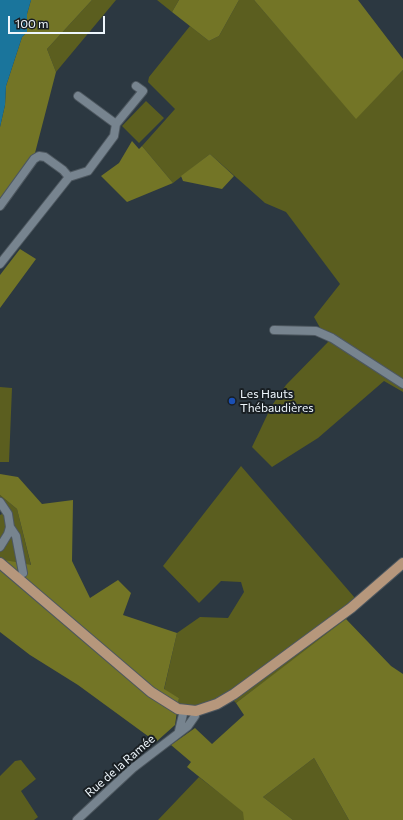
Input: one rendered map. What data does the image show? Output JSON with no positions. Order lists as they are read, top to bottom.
{
  "streets": {
    "street": ["Rue de la Ramée"]
  },
  "places": ["Les Hauts Thébaudières"],
  "scale_bar": "100 m"
}
